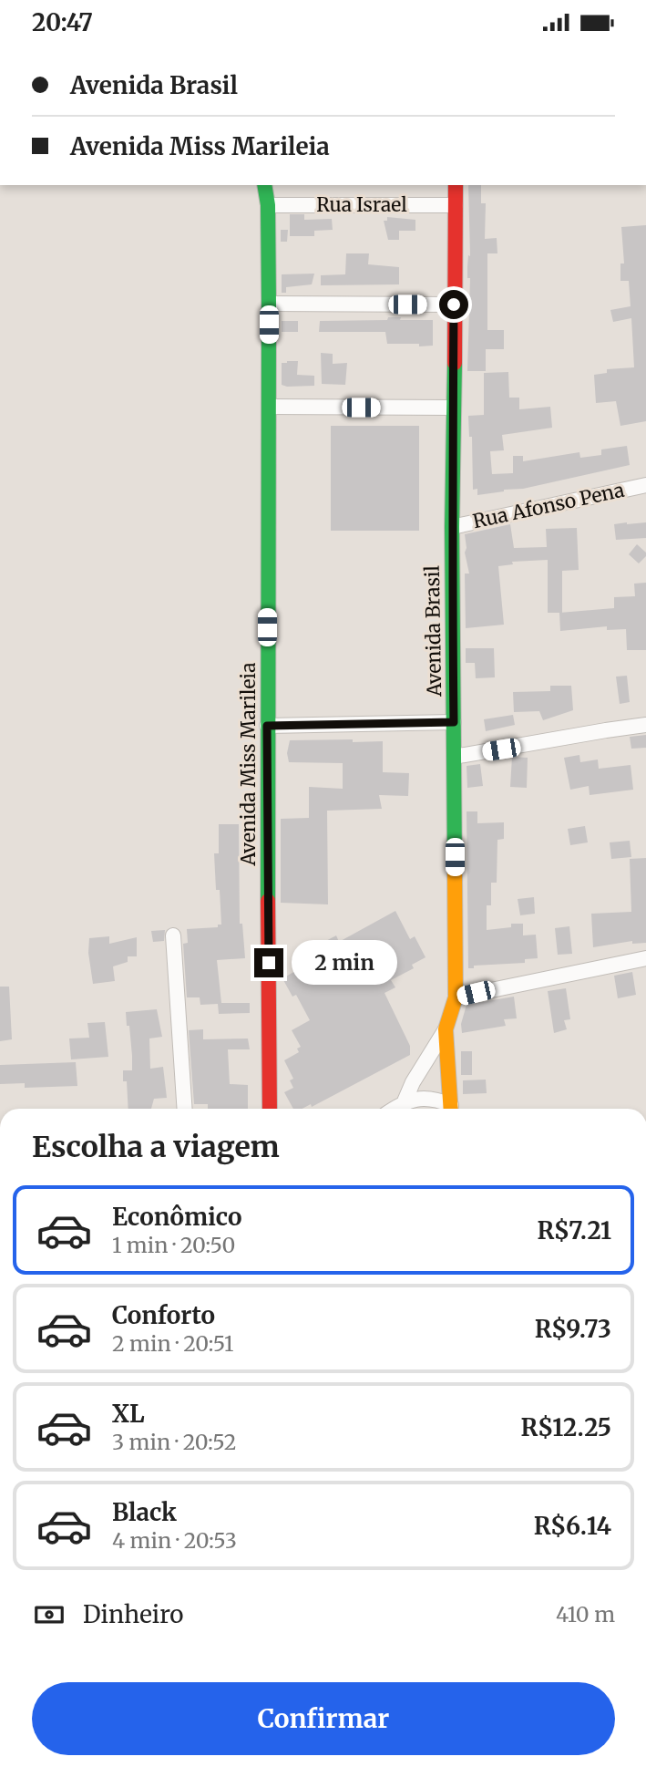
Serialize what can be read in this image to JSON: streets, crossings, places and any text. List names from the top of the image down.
{
  "streets": {
    "street": [
      "Rua Israel",
      "Rua Afonso Pena",
      "Avenida Brasil",
      "Avenida Miss Marileia"
    ]
  },
  "crossings": [
    ["Rua Israel", "Avenida Brasil"],
    ["Rua Israel", "Avenida Miss Marileia"],
    ["Rua Afonso Pena", "Avenida Brasil"]
  ],
  "page": {
    "status": "20:47",
    "banner": ["Avenida Brasil", "Avenida Miss Marileia"],
    "bubble": "2 min",
    "heading": "Escolha a viagem",
    "list": [
      {
        "name": "Econômico",
        "note": "1 min · 20:50",
        "value": "R$7.21"
      },
      {
        "name": "Conforto",
        "note": "2 min · 20:51",
        "value": "R$9.73"
      },
      {
        "name": "XL",
        "note": "3 min · 20:52",
        "value": "R$12.25"
      },
      {
        "name": "Black",
        "note": "4 min · 20:53",
        "value": "R$6.14"
      }
    ],
    "pay": ["Dinheiro", "410 m"],
    "buttons": "Confirmar"
  }
}
